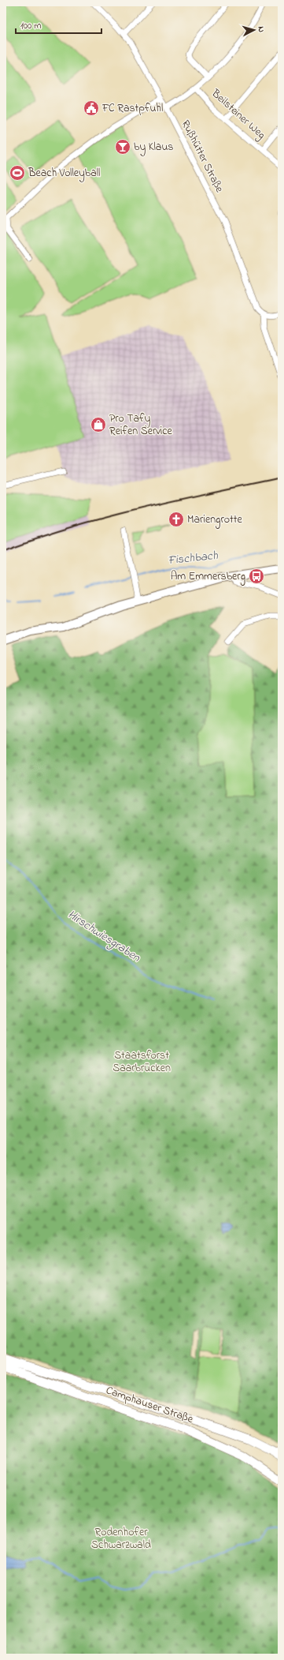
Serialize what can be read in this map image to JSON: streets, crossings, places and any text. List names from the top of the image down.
{
  "streets": {
    "main road": ["Camphauser Straße"],
    "street": ["Beilsteiner Weg", "Rußhütter Straße"]
  },
  "water": ["Fischbach", "Hirschwiesgraben"],
  "parks": ["Staatsforst Saarbrücken", "Rodenhofer Schwarzwald"],
  "places": {
    "public building": ["FC Rastpfuhl"],
    "bar": ["by Klaus"],
    "sports": ["Beach Volleyball"],
    "shop": ["Pro Tafy Reifen Service"],
    "church": ["Mariengrotte"],
    "bus stop": ["Am Emmersberg"]
  },
  "scale_bar": "100 m",
  "north": "right"
}
